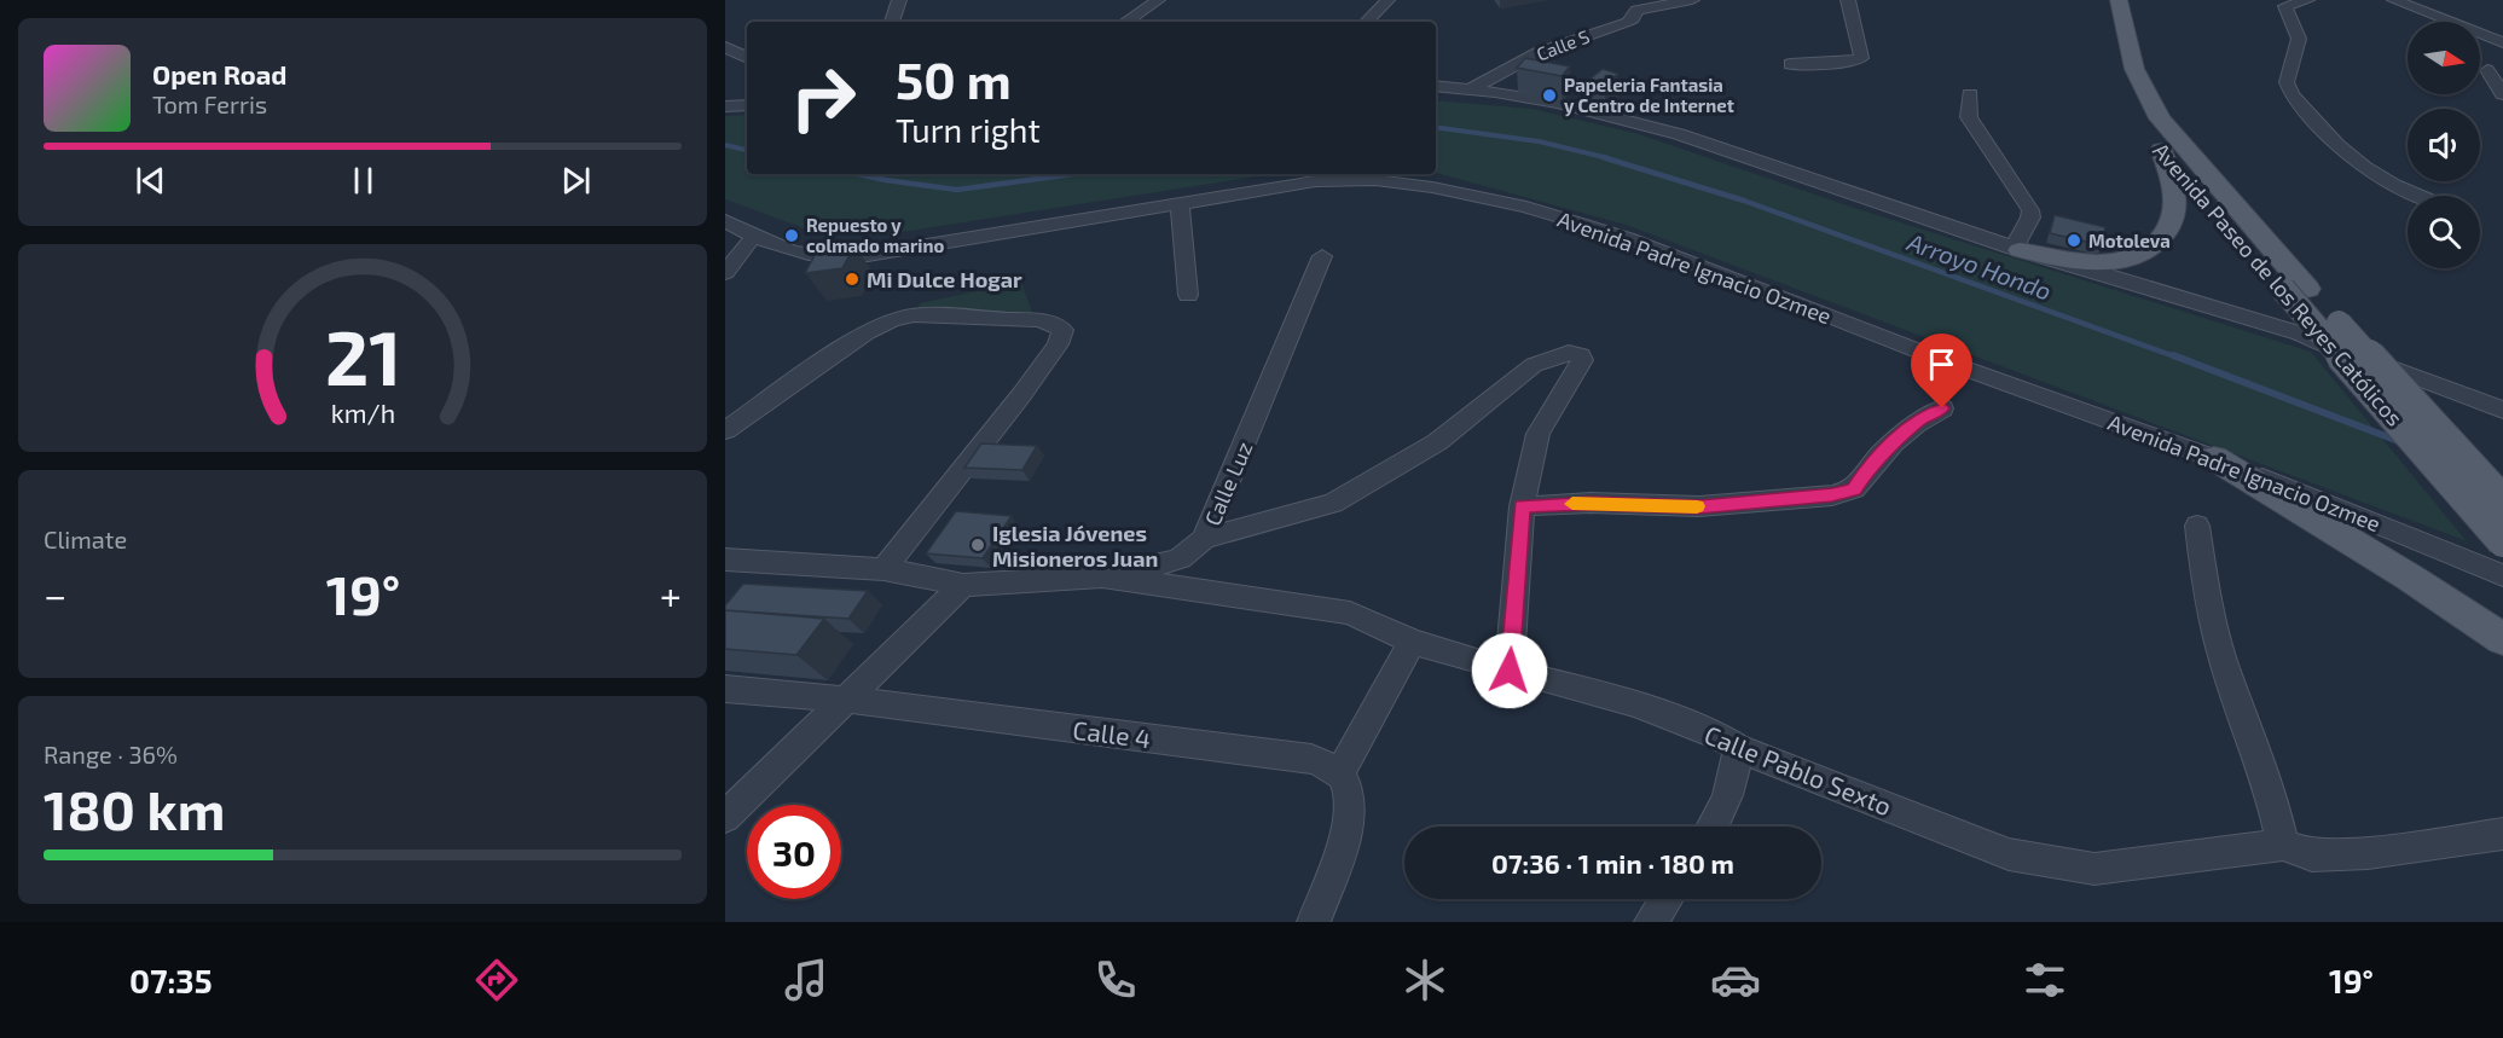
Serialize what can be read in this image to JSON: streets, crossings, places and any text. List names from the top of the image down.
{
  "streets": {
    "main road": ["Avenida Paseo de los Reyes Católicos"],
    "street": [
      "Calle S",
      "Avenida Padre Ignacio Ozmee",
      "Calle Luz",
      "Calle 4",
      "Calle Pablo Sexto"
    ]
  },
  "crossings": [
    ["Calle Luz", "Calle Pablo Sexto"]
  ],
  "water": ["Arroyo Hondo"],
  "places": [
    "Papeleria Fantasia y Centro de Internet",
    "Repuesto y colmado marino",
    "Motoleva",
    "Mi Dulce Hogar",
    "Iglesia Jóvenes Misioneros Juan"
  ],
  "north": "right",
  "page": {
    "turn": ["50 m", "Turn right"],
    "song": ["Open Road", "Tom Ferris"],
    "tile": [
      "Climate",
      ["Range · 36%", "180 km"]
    ],
    "heat": ["−", "19°", "+"],
    "limit": "30",
    "trip": "07:36 · 1 min · 180 m",
    "tabs": ["07:35", "19°"],
    "gauge": ["21", "km/h"]
  }
}
